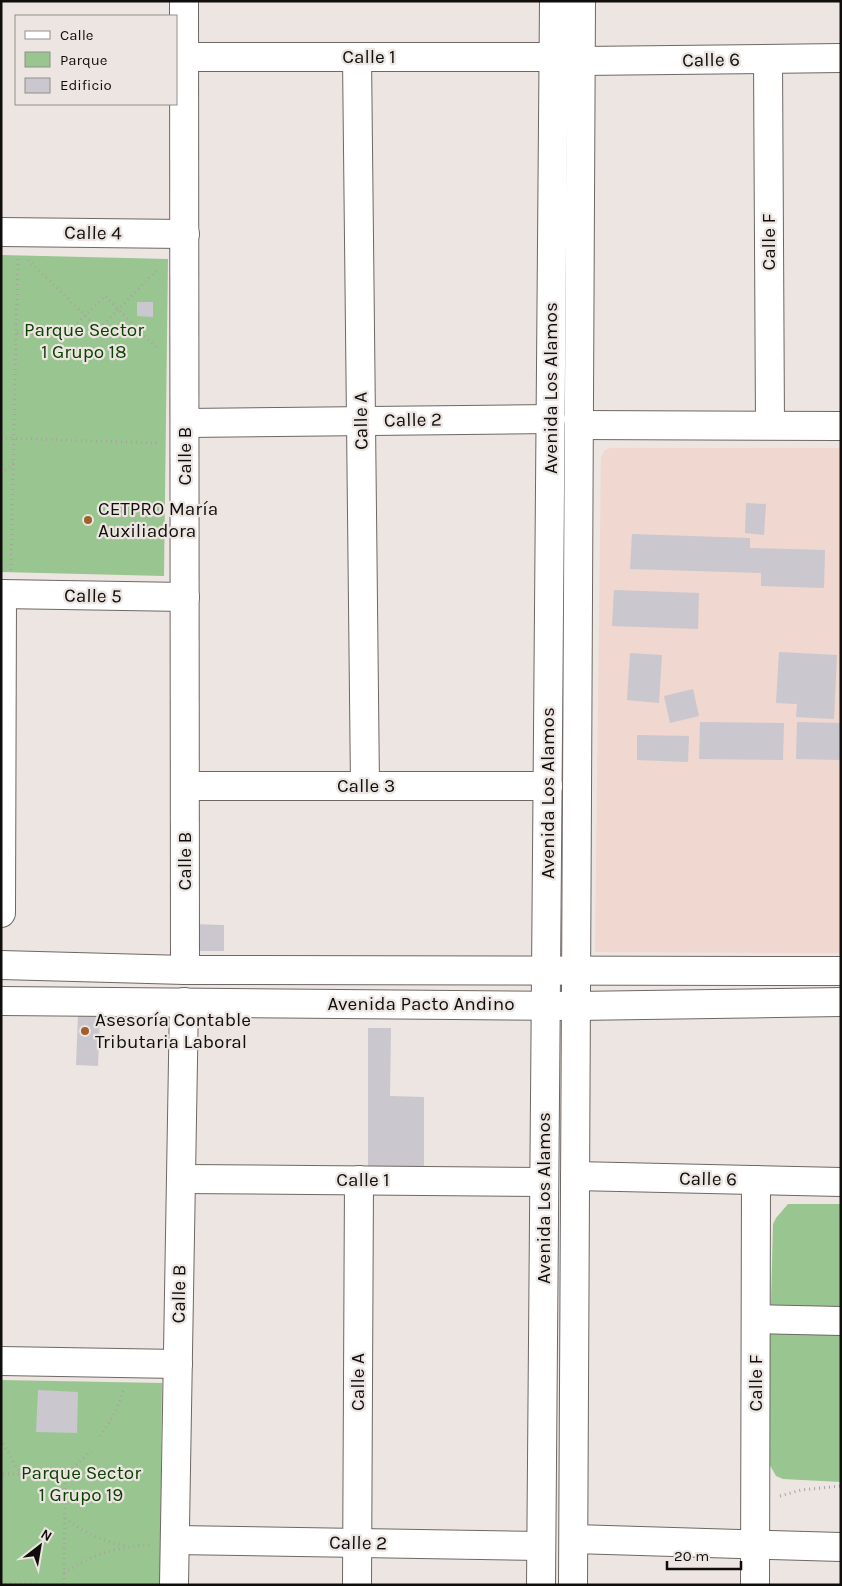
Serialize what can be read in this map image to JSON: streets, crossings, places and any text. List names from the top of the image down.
{
  "streets": {
    "street": [
      "Calle 1",
      "Calle 6",
      "Calle 4",
      "Calle F",
      "Avenida Los Alamos",
      "Calle 2",
      "Calle A",
      "Calle B",
      "Calle 5",
      "Calle 3",
      "Avenida Pacto Andino"
    ]
  },
  "crossings": [
    ["Calle 1", "Avenida Los Alamos"],
    ["Calle 1", "Calle A"],
    ["Calle 1", "Calle B"],
    ["Calle 6", "Calle F"],
    ["Calle 6", "Avenida Los Alamos"],
    ["Calle 4", "Calle B"],
    ["Avenida Los Alamos", "Calle 2"],
    ["Avenida Los Alamos", "Calle 3"],
    ["Avenida Los Alamos", "Avenida Pacto Andino"],
    ["Calle 2", "Calle A"],
    ["Calle 2", "Calle B"],
    ["Calle A", "Calle 3"],
    ["Calle B", "Calle 5"],
    ["Calle B", "Calle 3"],
    ["Calle B", "Avenida Pacto Andino"]
  ],
  "parks": ["Parque Sector 1 Grupo 18", "Parque Sector 1 Grupo 19"],
  "places": ["CETPRO María Auxiliadora", "Asesoría Contable Tributaria Laboral"],
  "legend": ["Calle", "Parque", "Edificio"],
  "scale_bar": "20 m",
  "north": "top right"
}
